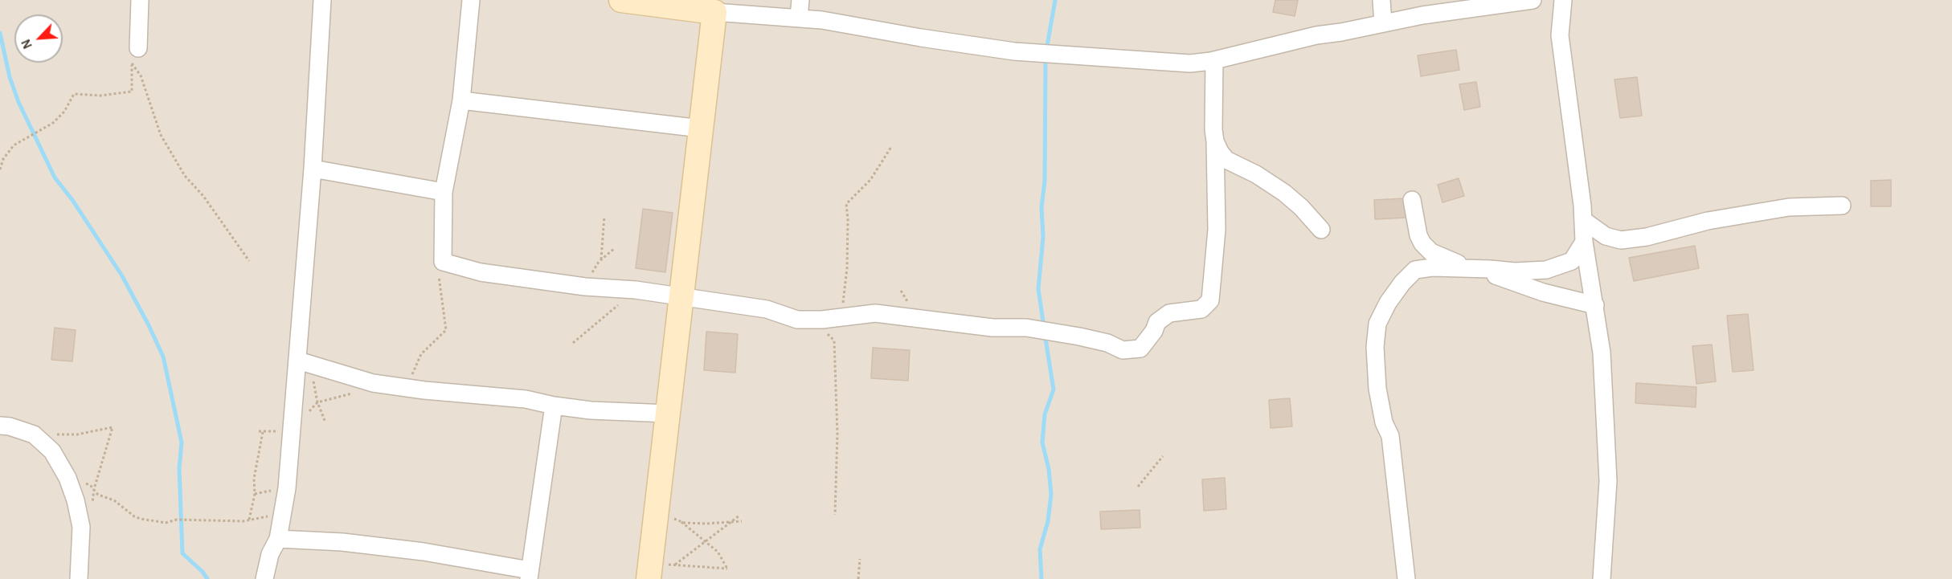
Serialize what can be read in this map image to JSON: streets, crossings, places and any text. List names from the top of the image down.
{
  "north": "bottom left"
}
